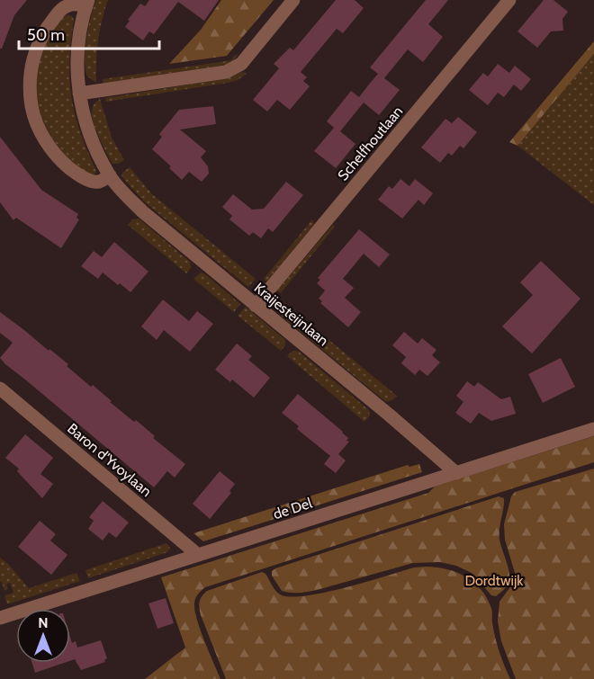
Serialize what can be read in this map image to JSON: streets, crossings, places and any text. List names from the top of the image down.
{
  "streets": {
    "street": [
      "Schelfhoutlaan",
      "Kraijesteijnlaan",
      "Baron d'Yvoylaan",
      "de Del"
    ]
  },
  "crossings": [
    ["Schelfhoutlaan", "Kraijesteijnlaan"],
    ["Kraijesteijnlaan", "de Del"],
    ["Baron d'Yvoylaan", "de Del"]
  ],
  "parks": ["Dordtwijk"],
  "scale_bar": "50 m",
  "north": "top"
}
